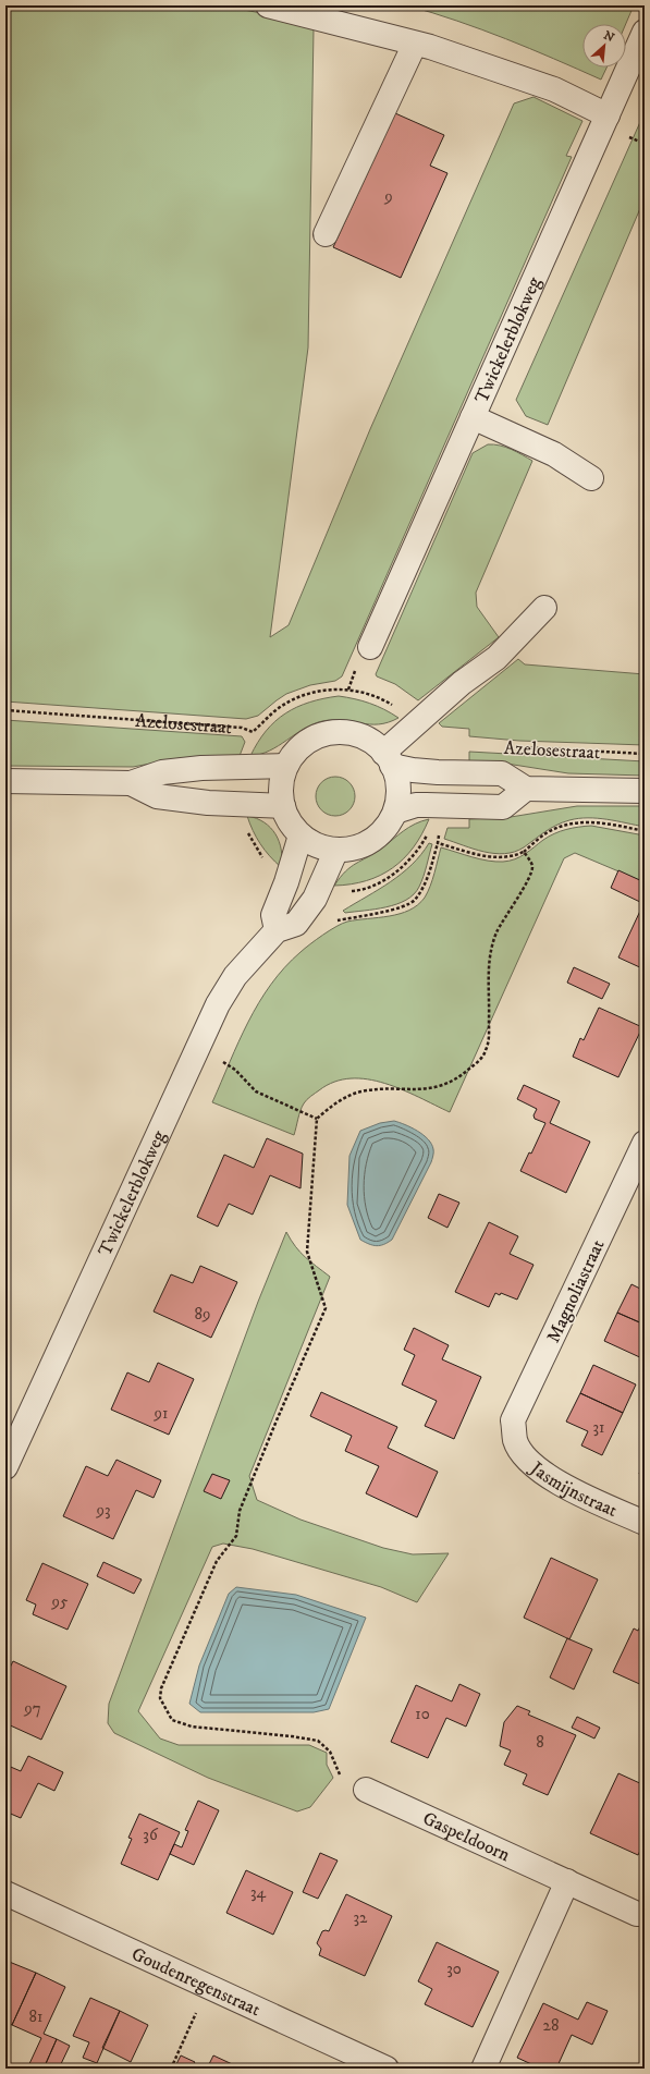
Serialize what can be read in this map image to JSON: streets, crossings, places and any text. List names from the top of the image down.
{
  "streets": {
    "street": [
      "Twickelerblokweg",
      "Azelosestraat",
      "Magnoliastraat",
      "Jasmijnstraat",
      "Gaspeldoorn",
      "Goudenregenstraat"
    ]
  },
  "crossings": [
    ["Twickelerblokweg", "Azelosestraat"],
    ["Magnoliastraat", "Jasmijnstraat"]
  ],
  "house_numbers": [
    "9",
    "89",
    "91",
    "31",
    "93",
    "95",
    "97",
    "10",
    "8",
    "36",
    "34",
    "32",
    "30",
    "81",
    "28"
  ],
  "north": "top right"
}
